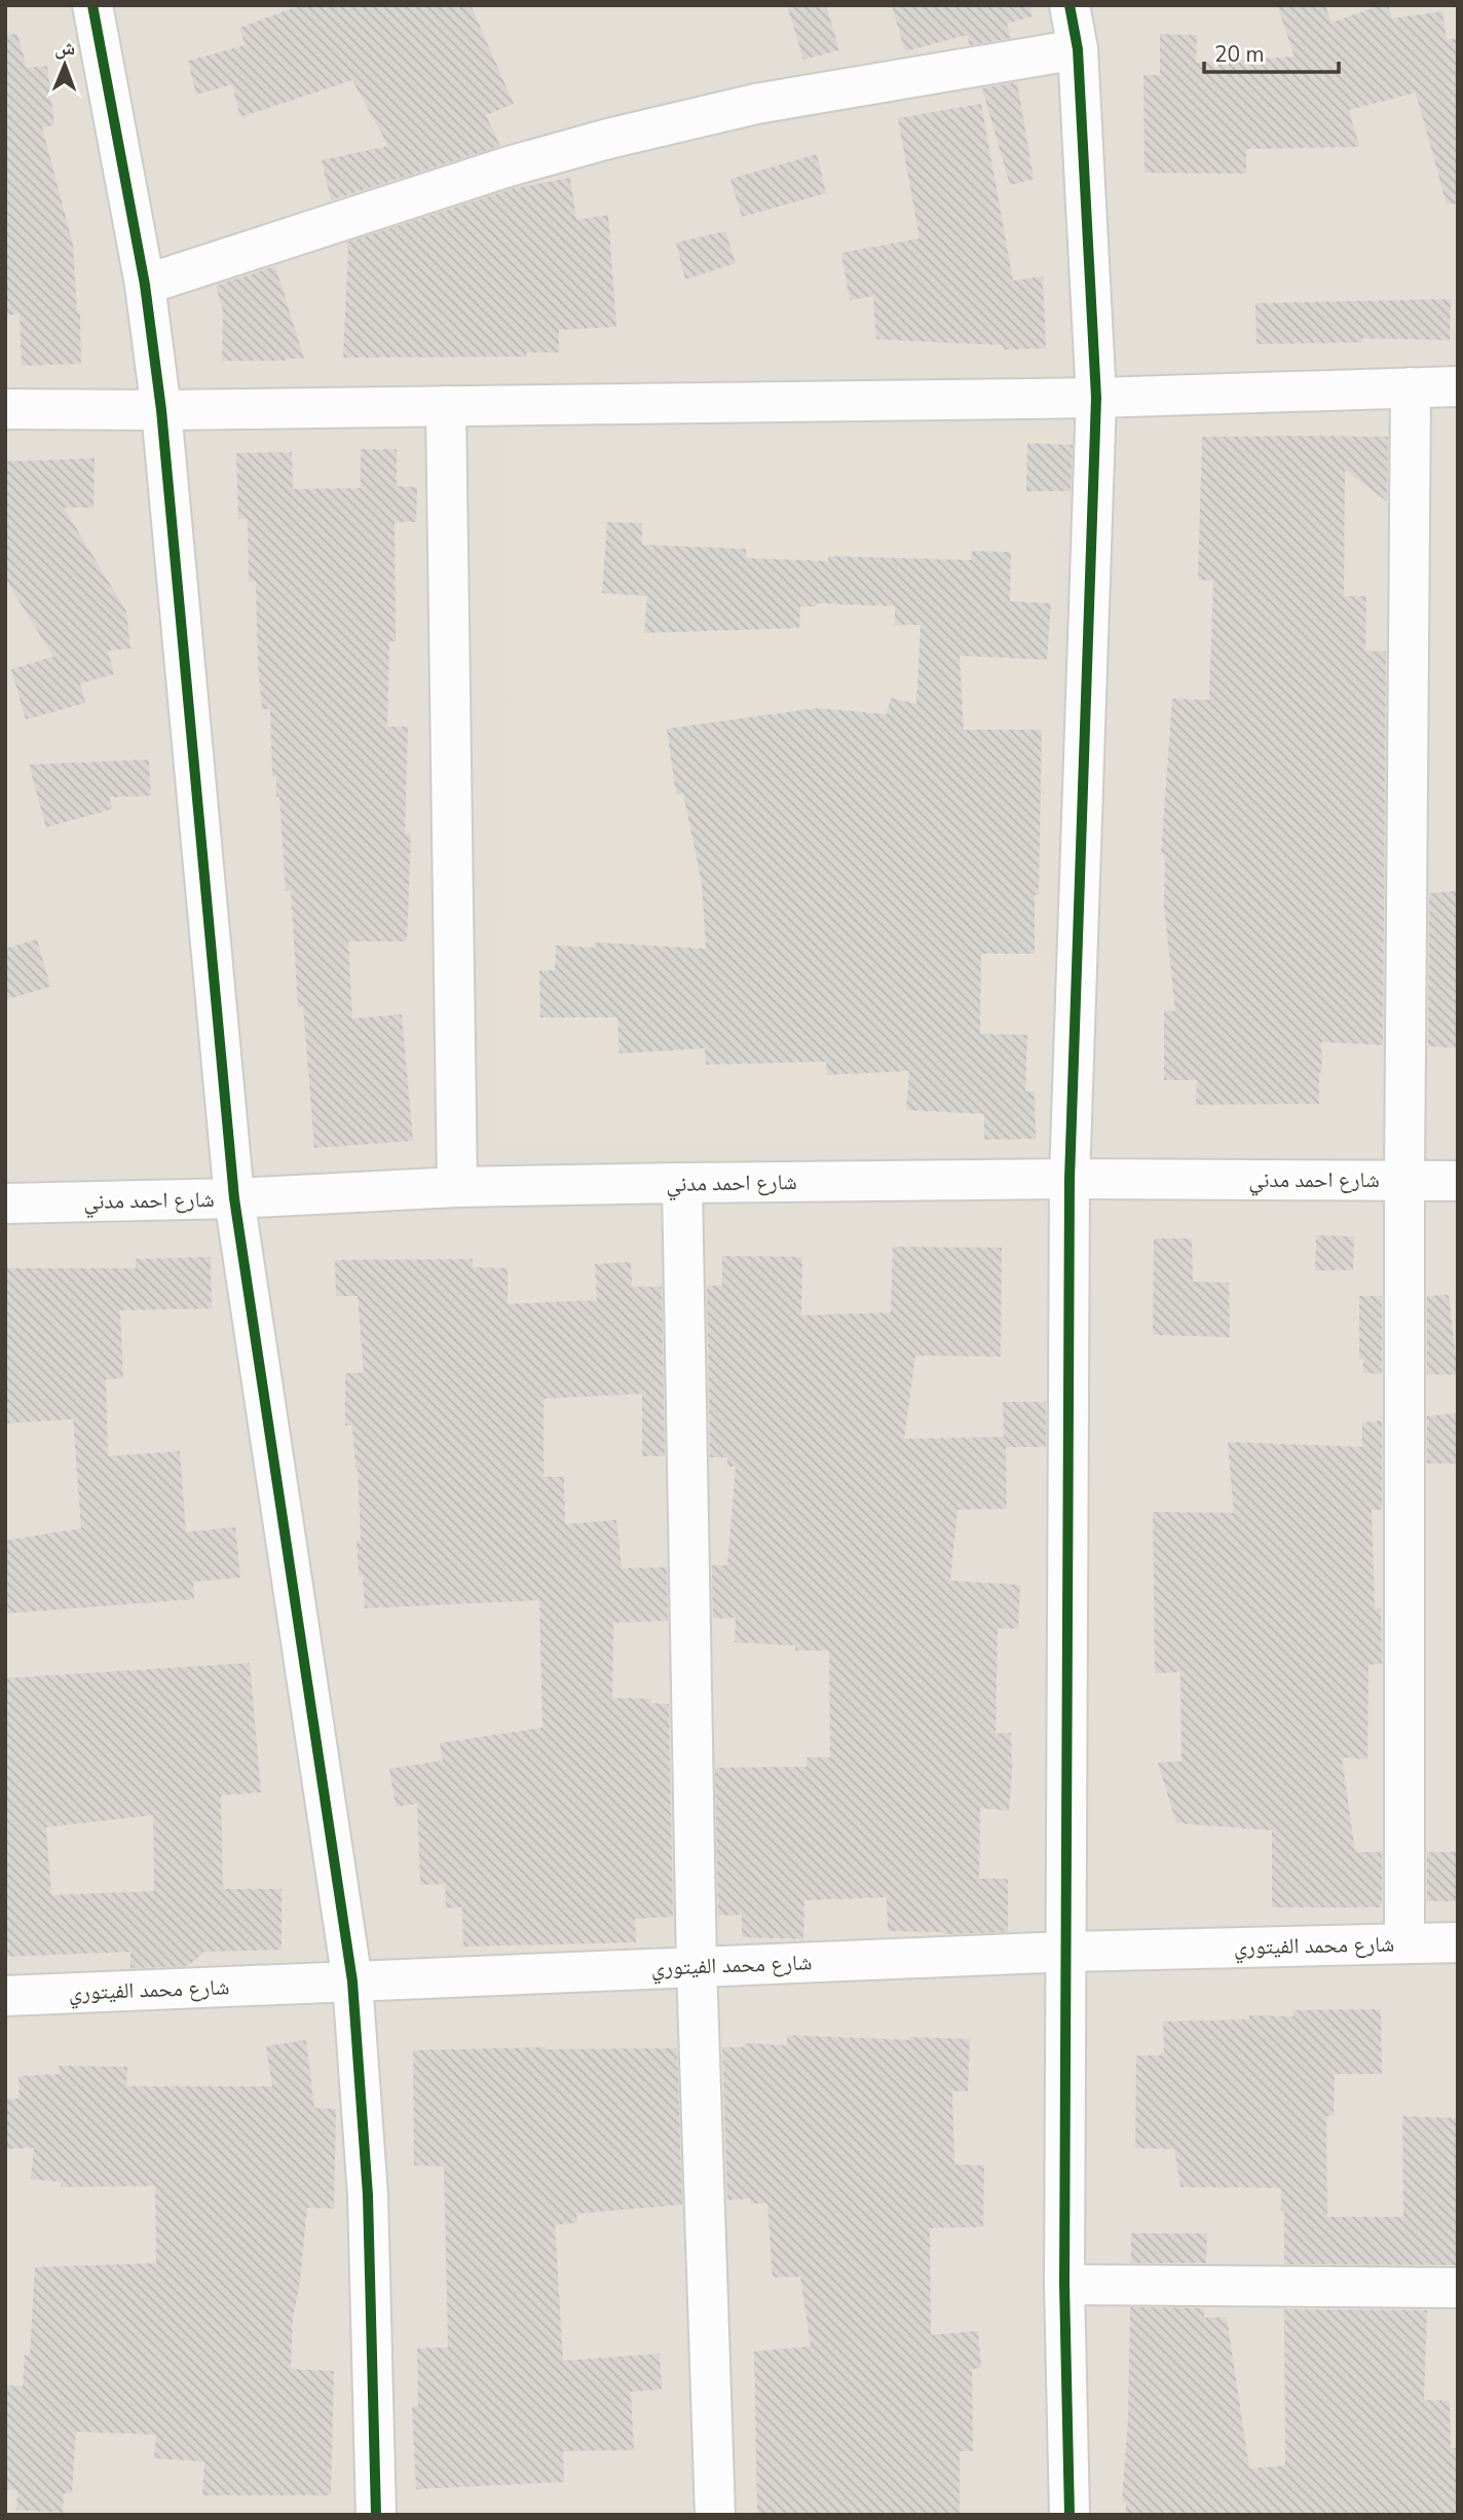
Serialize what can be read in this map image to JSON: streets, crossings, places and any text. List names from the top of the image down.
{
  "streets": {
    "street": ["شارع احمد مدني", "شارع محمد الفيتوري"]
  },
  "scale_bar": "20 m",
  "north": "top"
}
